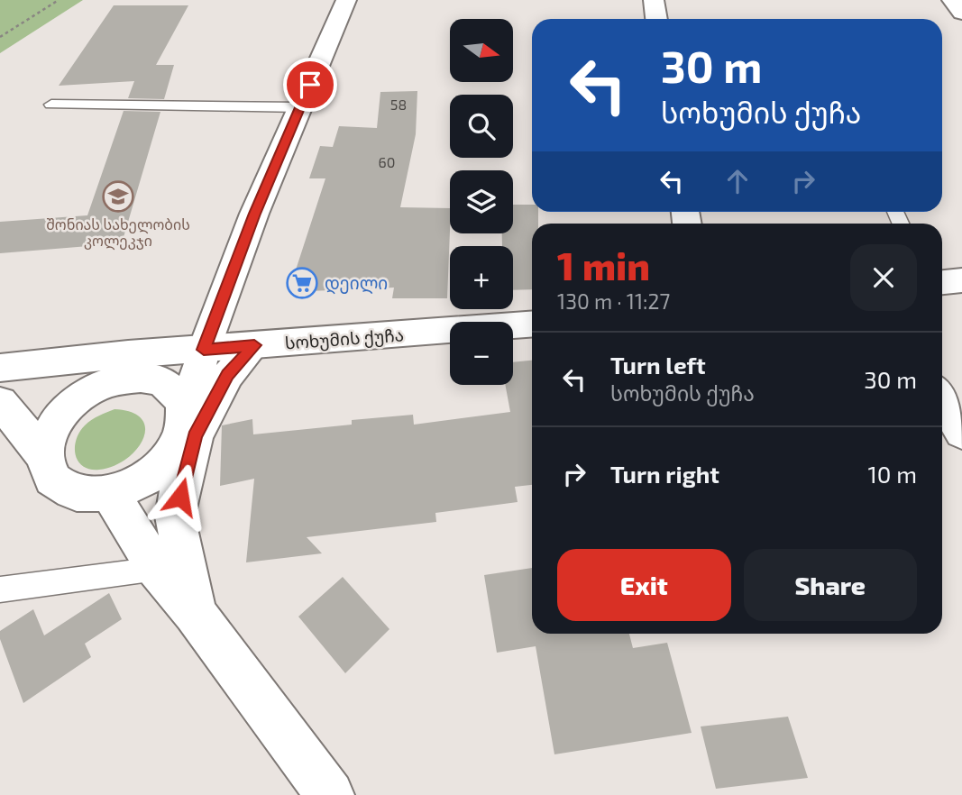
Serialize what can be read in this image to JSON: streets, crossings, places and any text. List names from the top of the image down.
{
  "streets": {
    "main road": ["სოხუმის ქუჩა"]
  },
  "places": {
    "school or university": ["შონიას სახელობის კოლეკჯი"],
    "supermarket": ["დეილი"]
  },
  "house_numbers": ["58", "60"],
  "north": "right",
  "page": {
    "map_buttons": ["+", "−"],
    "turn": ["30 m", "სოხუმის ქუჩა"],
    "heading": ["1 min", "130 m · 11:27"],
    "list": [
      {
        "name": "Turn left",
        "note": "სოხუმის ქუჩა",
        "value": "30 m"
      },
      {
        "name": "Turn right",
        "value": "10 m"
      }
    ],
    "buttons": ["Exit", "Share"]
  }
}
